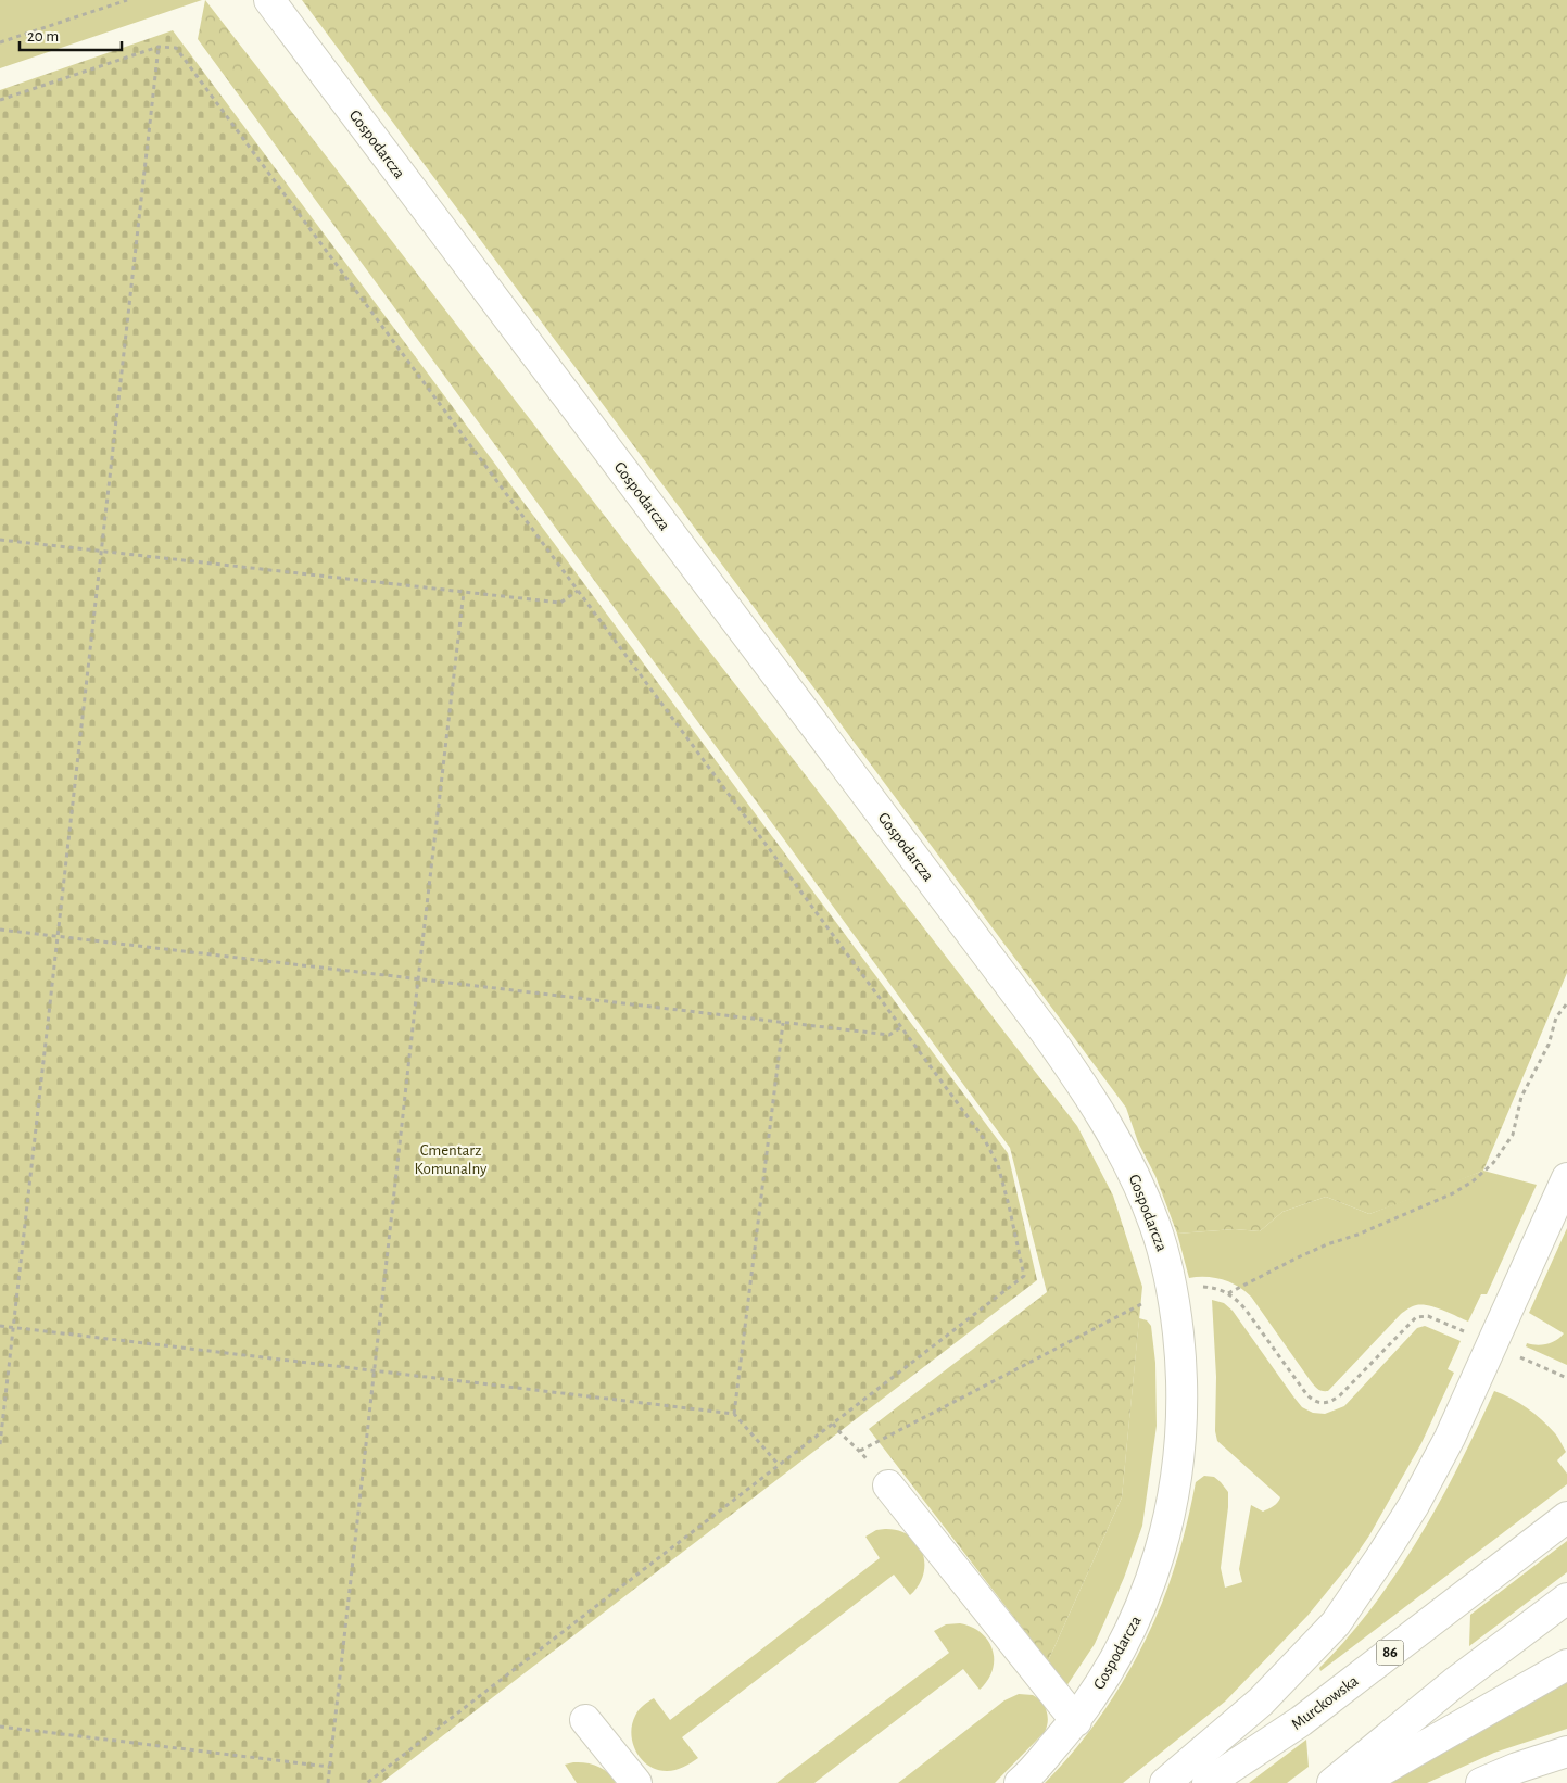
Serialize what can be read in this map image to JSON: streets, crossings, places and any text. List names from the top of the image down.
{
  "streets": {
    "main road": ["Gospodarcza", "86", "Murckowska"]
  },
  "parks": ["Cmentarz Komunalny"],
  "scale_bar": "20 m"
}
